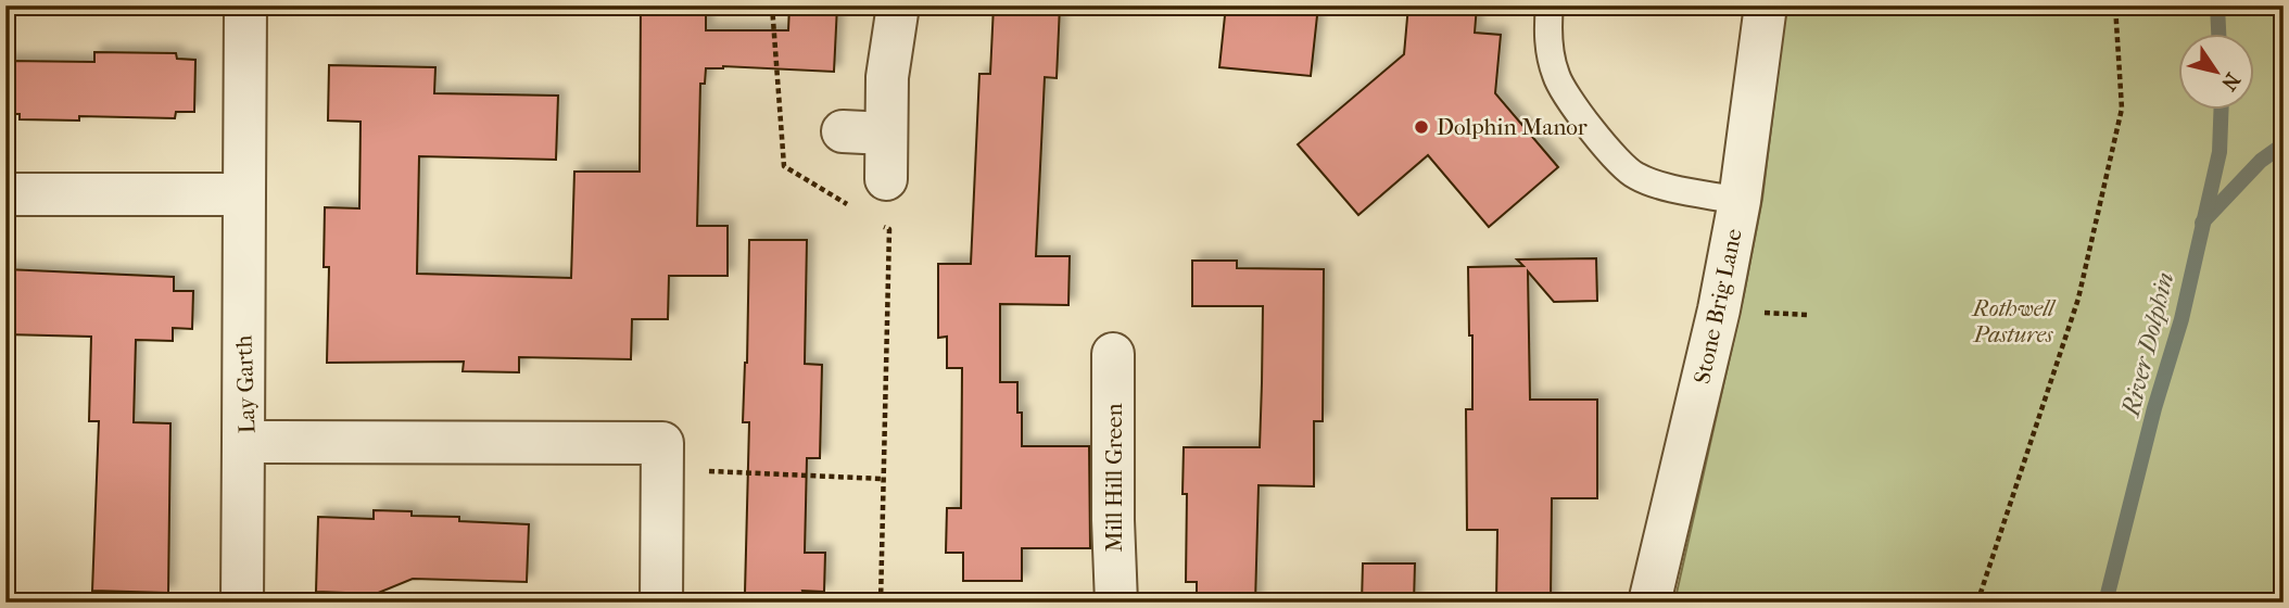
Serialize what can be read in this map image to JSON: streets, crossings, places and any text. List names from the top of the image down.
{
  "streets": {
    "street": ["Stone Brig Lane", "Lay Garth", "Mill Hill Green"]
  },
  "water": ["River Dolphin"],
  "parks": ["Rothwell Pastures"],
  "places": ["Dolphin Manor"],
  "north": "bottom right"
}
